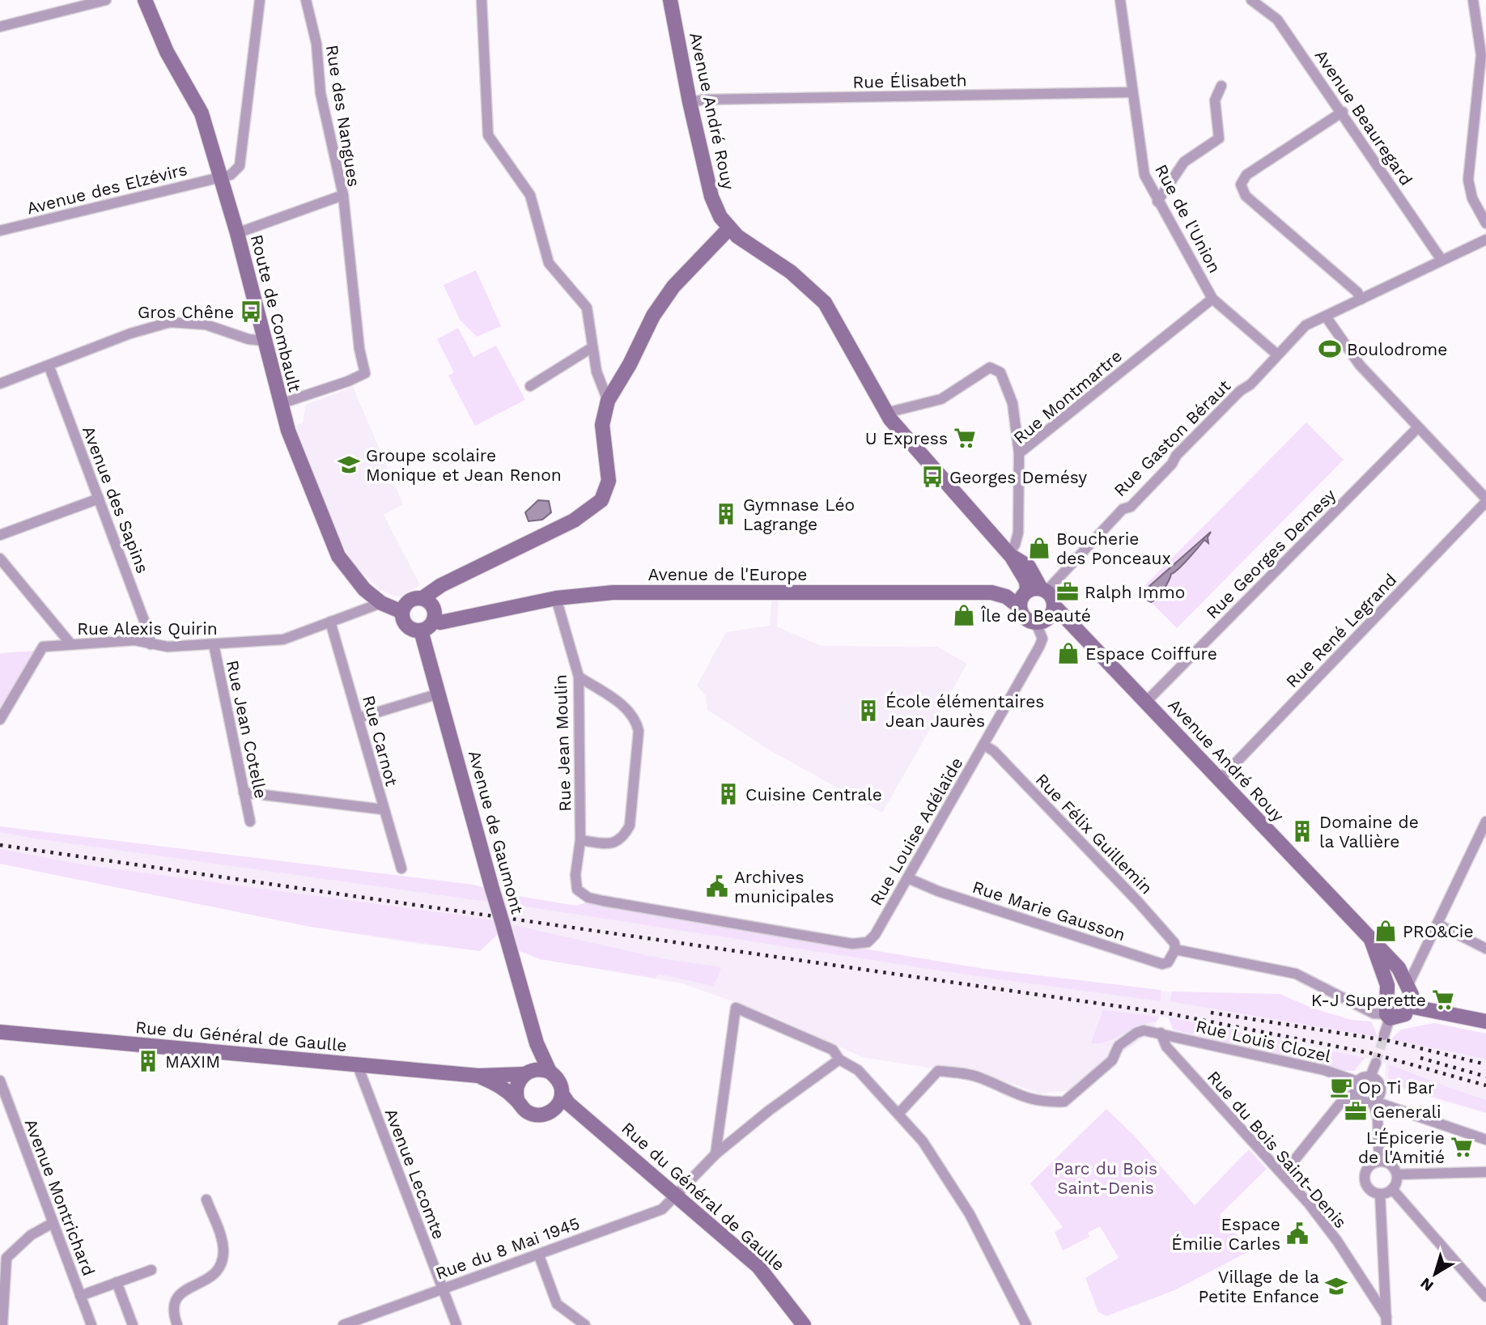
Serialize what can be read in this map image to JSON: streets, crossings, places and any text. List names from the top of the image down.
{
  "streets": {
    "main road": [
      "Avenue André Rouy",
      "Route de Combault",
      "Avenue de l'Europe",
      "Avenue de Gaumont",
      "Rue du Général de Gaulle"
    ],
    "street": [
      "Rue Élisabeth",
      "Rue des Nangues",
      "Avenue Beauregard",
      "Avenue des Elzévirs",
      "Rue de l'Union",
      "Rue Montmartre",
      "Rue Gaston Béraut",
      "Avenue des Sapins",
      "Rue Georges Demesy",
      "Rue Alexis Quirin",
      "Rue René Legrand",
      "Rue Jean Cotelle",
      "Rue Carnot",
      "Rue Jean Moulin",
      "Rue Louise Adélaïde",
      "Rue Félix Guillemin",
      "Rue Marie Gausson",
      "Rue Louis Clozel",
      "Rue du Bois Saint-Denis",
      "Avenue Lecomte",
      "Avenue Montrichard",
      "Rue du 8 Mai 1945"
    ]
  },
  "crossings": [
    ["Rue Élisabeth", "Avenue André Rouy"],
    ["Rue Élisabeth", "Rue de l'Union"],
    ["Avenue André Rouy", "Rue Montmartre"],
    ["Avenue André Rouy", "Rue Gaston Béraut"],
    ["Avenue André Rouy", "Rue Georges Demesy"],
    ["Avenue André Rouy", "Avenue de l'Europe"],
    ["Avenue André Rouy", "Rue René Legrand"],
    ["Avenue André Rouy", "Rue Louise Adélaïde"],
    ["Rue des Nangues", "Route de Combault"],
    ["Avenue Beauregard", "Rue Gaston Béraut"],
    ["Avenue des Elzévirs", "Route de Combault"],
    ["Rue de l'Union", "Rue Montmartre"],
    ["Rue de l'Union", "Rue Gaston Béraut"],
    ["Route de Combault", "Avenue de l'Europe"],
    ["Route de Combault", "Rue Alexis Quirin"],
    ["Route de Combault", "Avenue de Gaumont"],
    ["Rue Gaston Béraut", "Avenue de l'Europe"],
    ["Rue Gaston Béraut", "Rue Louise Adélaïde"],
    ["Avenue des Sapins", "Rue Alexis Quirin"],
    ["Avenue de l'Europe", "Rue Jean Moulin"],
    ["Avenue de l'Europe", "Rue Louise Adélaïde"],
    ["Avenue de l'Europe", "Avenue de Gaumont"],
    ["Rue Alexis Quirin", "Rue Jean Cotelle"],
    ["Rue Alexis Quirin", "Rue Carnot"],
    ["Rue Jean Moulin", "Rue Louise Adélaïde"],
    ["Rue Louise Adélaïde", "Rue Félix Guillemin"],
    ["Rue Louise Adélaïde", "Rue Marie Gausson"],
    ["Avenue de Gaumont", "Rue du Général de Gaulle"],
    ["Rue Félix Guillemin", "Rue Marie Gausson"],
    ["Rue du Général de Gaulle", "Avenue Lecomte"],
    ["Rue du Général de Gaulle", "Rue du 8 Mai 1945"],
    ["Rue Louis Clozel", "Rue du Bois Saint-Denis"],
    ["Avenue Lecomte", "Rue du 8 Mai 1945"]
  ],
  "parks": ["Parc du Bois Saint-Denis"],
  "places": {
    "bus stop": ["Gros Chêne", "Georges Demésy"],
    "sports": ["Boulodrome"],
    "supermarket": ["U Express", "K-J Superette", "L'Épicerie de l'Amitié"],
    "school or university": ["Groupe scolaire Monique et Jean Renon", "Village de la Petite Enfance"],
    "building": [
      "Gymnase Léo Lagrange",
      "École élémentaires Jean Jaurès",
      "Cuisine Centrale",
      "Domaine de la Vallière",
      "MAXIM"
    ],
    "shop": [
      "Boucherie des Ponceaux",
      "Île de Beauté",
      "Espace Coiffure",
      "PRO&Cie"
    ],
    "office": ["Ralph Immo", "Generali"],
    "public building": ["Archives municipales", "Espace Émilie Carles"],
    "cafe": ["Op Ti Bar"]
  },
  "north": "bottom left"
}
